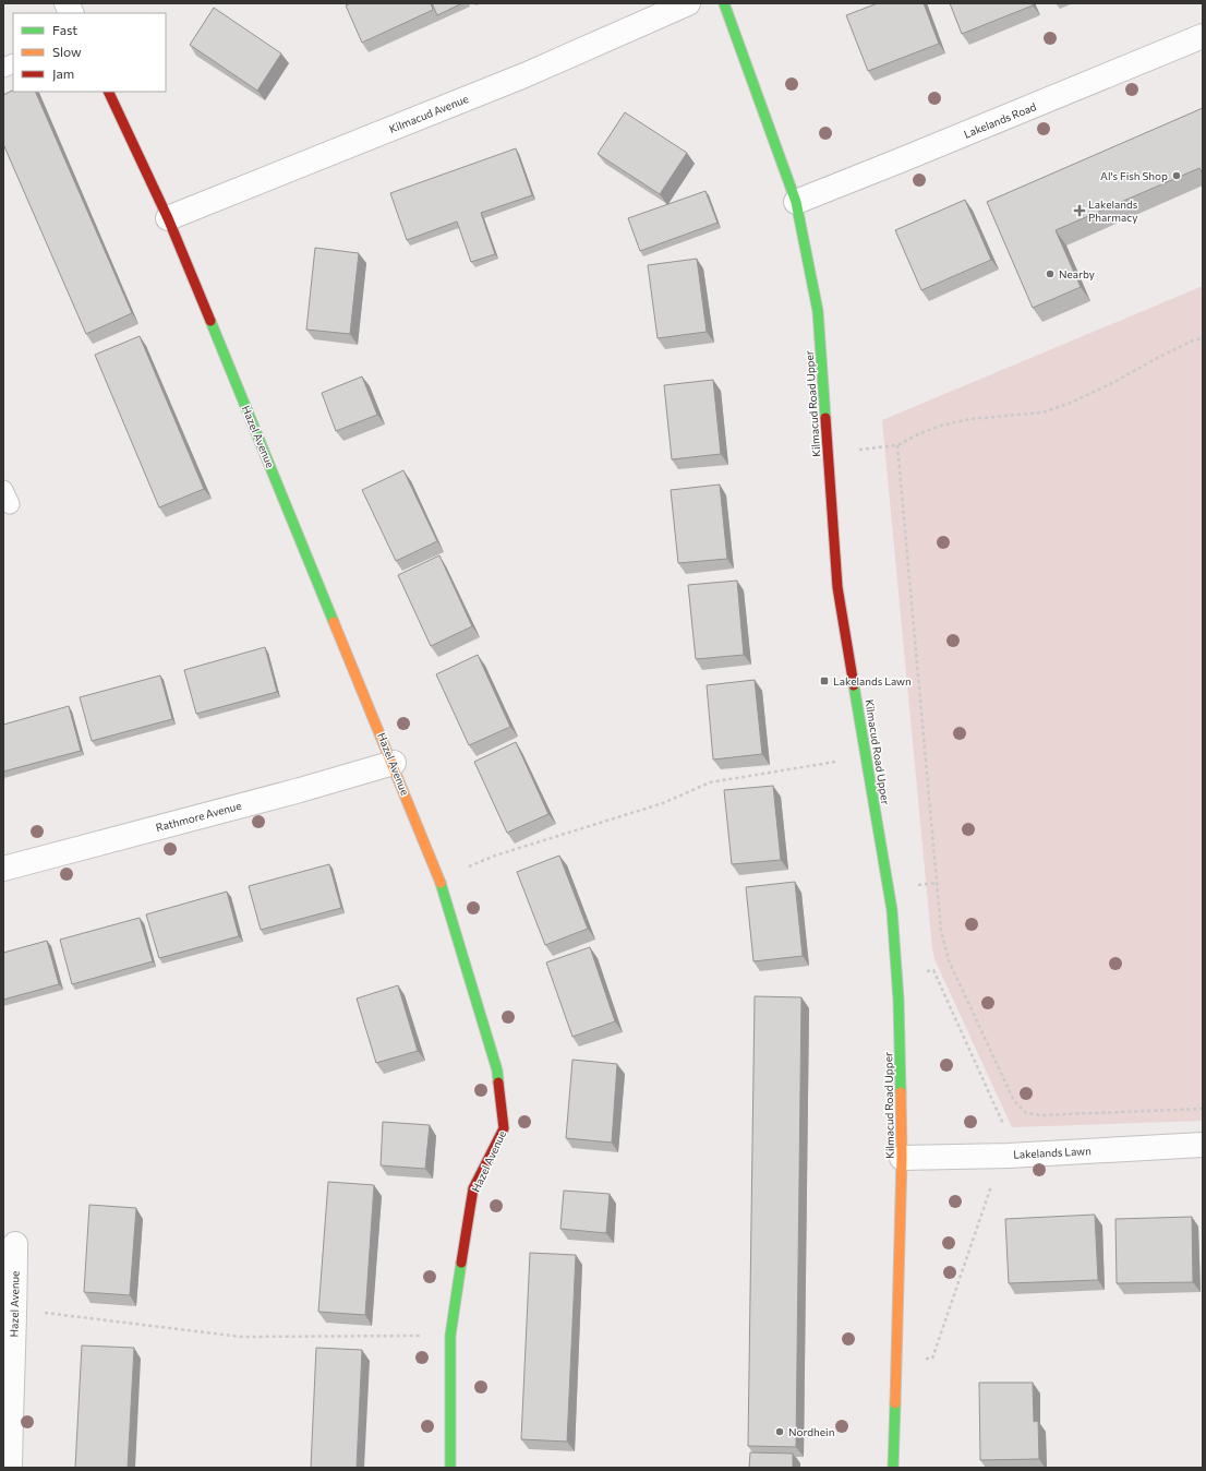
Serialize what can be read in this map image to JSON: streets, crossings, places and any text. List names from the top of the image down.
{
  "streets": {
    "street": [
      "Kilmacud Avenue",
      "Lakelands Road",
      "Kilmacud Road Upper",
      "Hazel Avenue",
      "Rathmore Avenue",
      "Lakelands Lawn"
    ]
  },
  "crossings": [
    ["Kilmacud Avenue", "Hazel Avenue"],
    ["Lakelands Road", "Kilmacud Road Upper"],
    ["Kilmacud Road Upper", "Lakelands Lawn"],
    ["Hazel Avenue", "Rathmore Avenue"]
  ],
  "places": {
    "other": ["Al's Fish Shop", "Nearby", "Nordhein"],
    "health": ["Lakelands Pharmacy"],
    "transit": ["Lakelands Lawn"]
  },
  "legend": ["Fast", "Slow", "Jam"]
}
